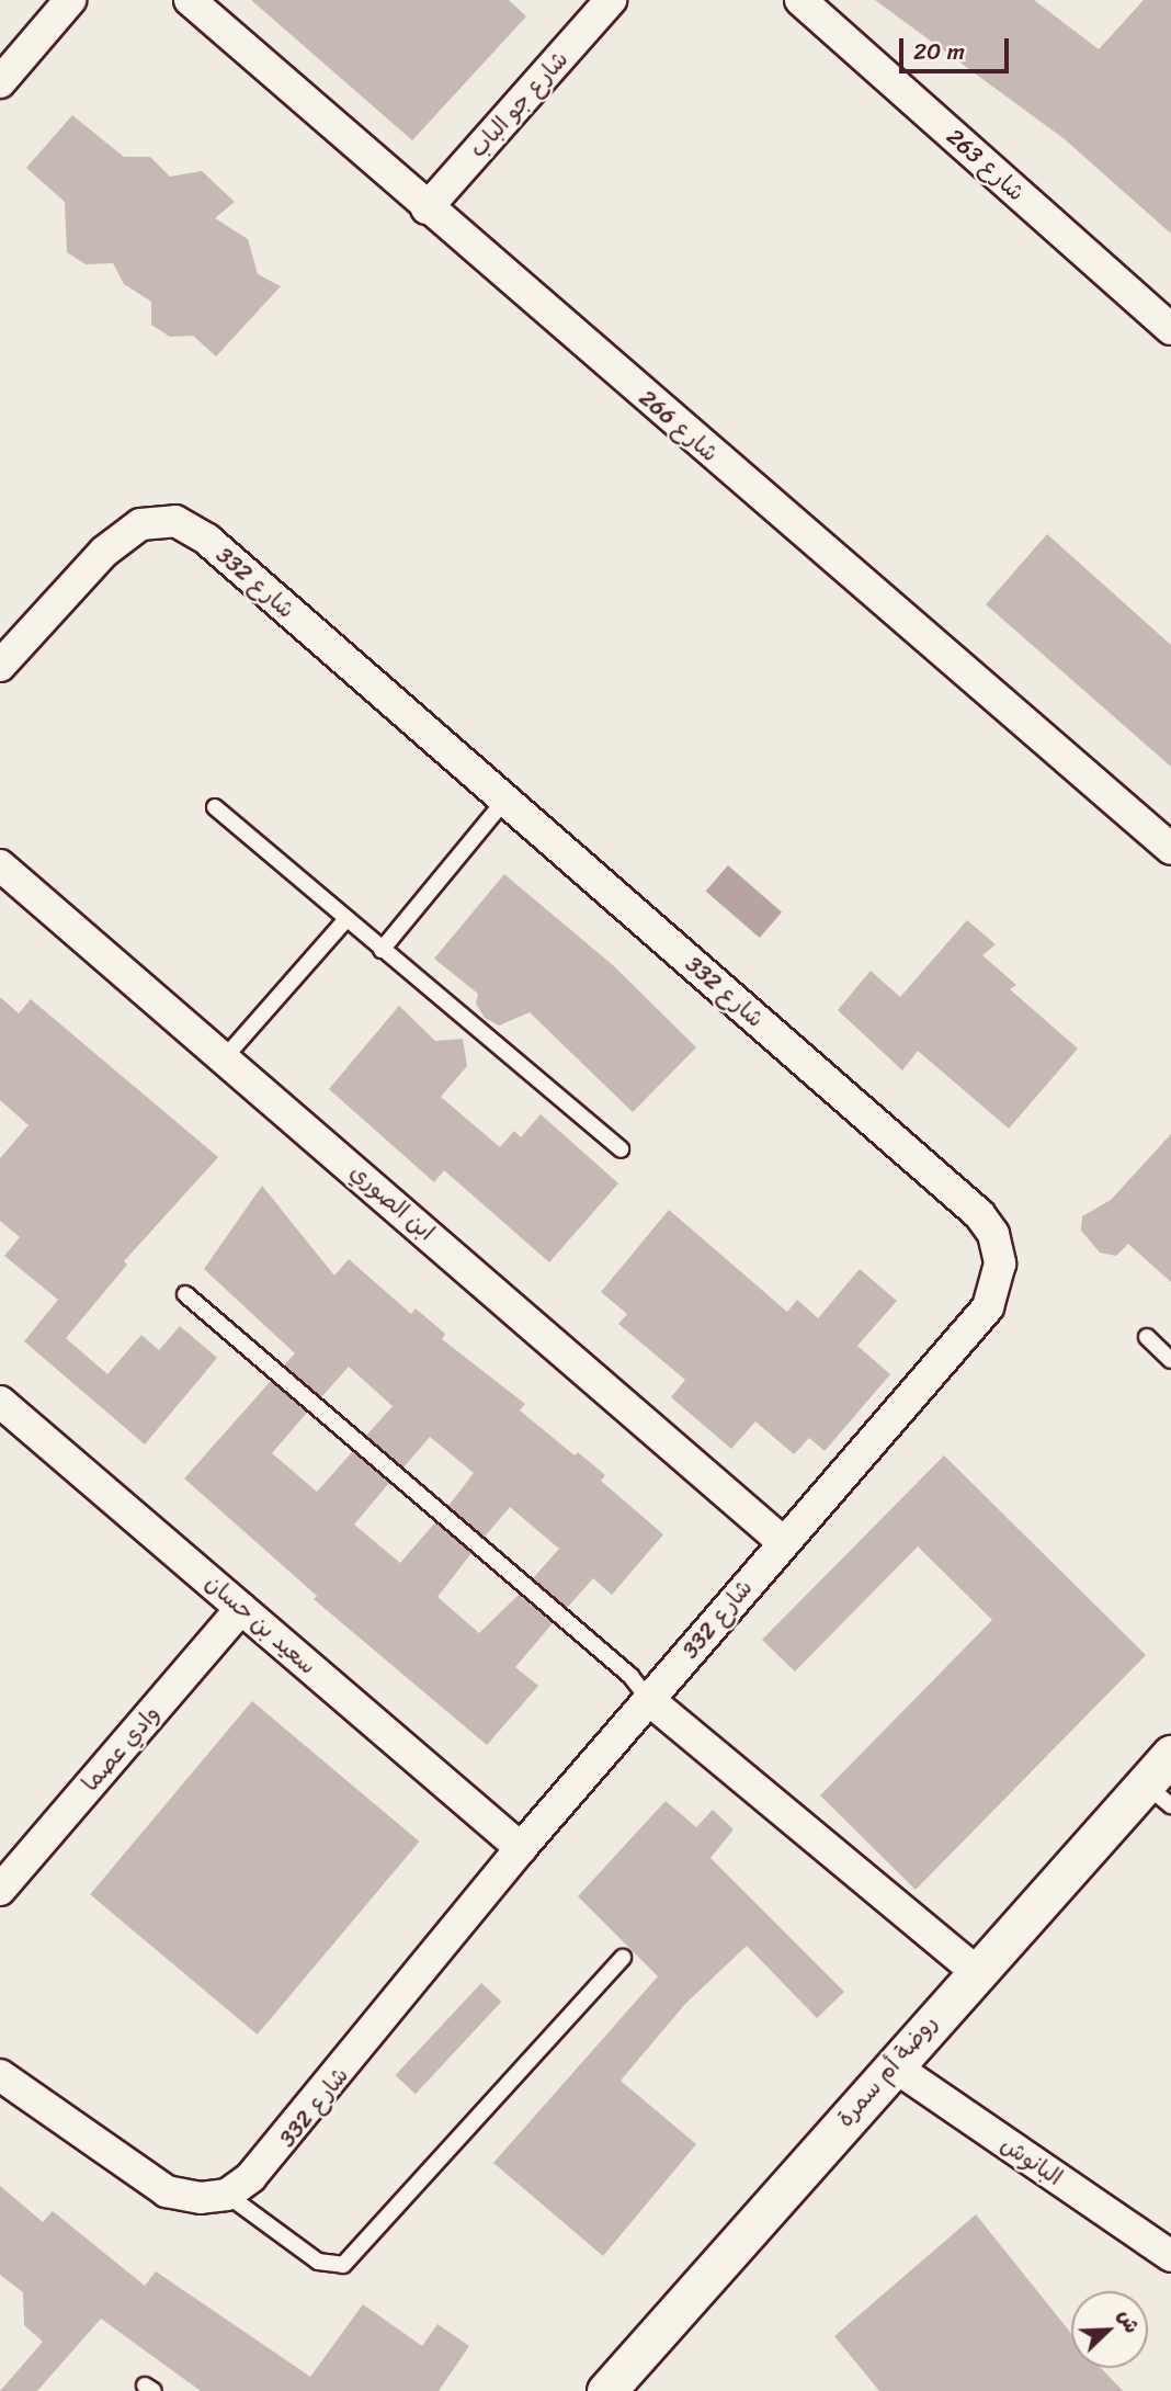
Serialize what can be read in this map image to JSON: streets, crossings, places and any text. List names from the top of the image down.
{
  "streets": {
    "street": [
      "شارع جو الباب",
      "شارع 263",
      "شارع 266",
      "شارع 332",
      "ابن الصوري",
      "سعيد بن حسان",
      "وادي عصما",
      "روضة أم سمرة",
      "البانوش"
    ]
  },
  "crossings": [
    ["شارع جو الباب", "شارع 266"],
    ["شارع 332", "ابن الصوري"],
    ["شارع 332", "سعيد بن حسان"],
    ["سعيد بن حسان", "وادي عصما"],
    ["روضة أم سمرة", "البانوش"]
  ],
  "scale_bar": "20 m",
  "north": "top right"
}
